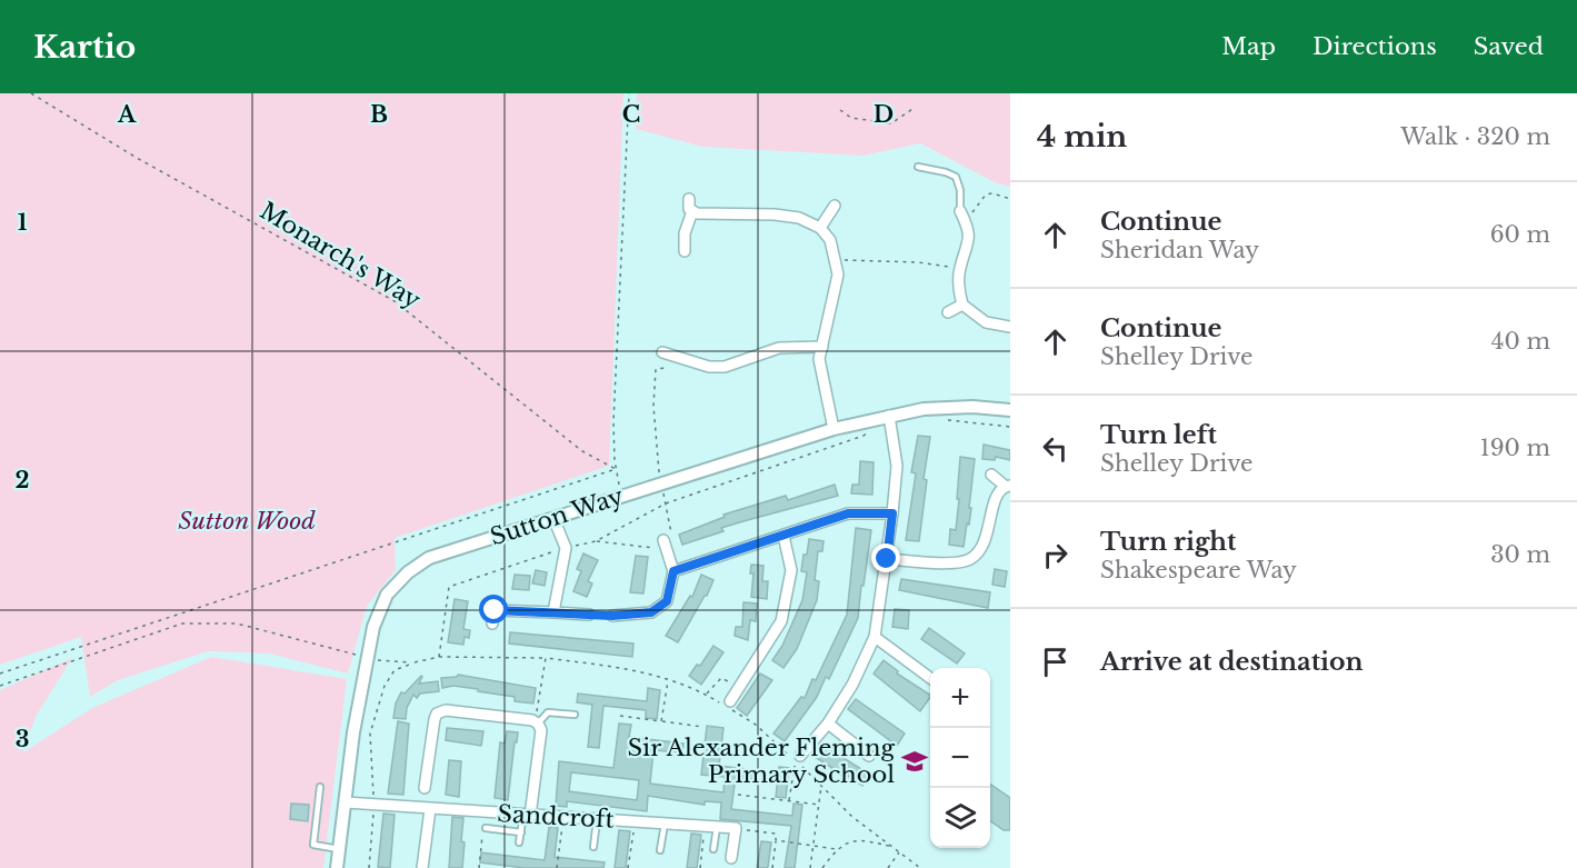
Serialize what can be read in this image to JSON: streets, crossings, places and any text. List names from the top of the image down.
{
  "streets": {
    "street": ["Sutton Way", "Sandcroft"],
    "path": ["Monarch's Way"]
  },
  "crossings": [
    ["Sutton Way", "Sandcroft"]
  ],
  "parks": ["Sutton Wood"],
  "places": {
    "school or university": ["Sir Alexander Fleming Primary School"]
  },
  "page": {
    "header": "Kartio",
    "nav": ["Map", "Directions", "Saved"],
    "heading": ["4 min", "Walk · 320 m"],
    "list": [
      ["Continue", "Sheridan Way", "60 m"],
      ["Continue", "Shelley Drive", "40 m"],
      ["Turn left", "Shelley Drive", "190 m"],
      ["Turn right", "Shakespeare Way", "30 m"],
      "Arrive at destination"
    ],
    "map_buttons": ["+", "−"]
  },
  "grid": {
    "columns": [
      "A",
      "B",
      "C",
      "D"
    ],
    "rows": ["1", "2", "3"]
  }
}
